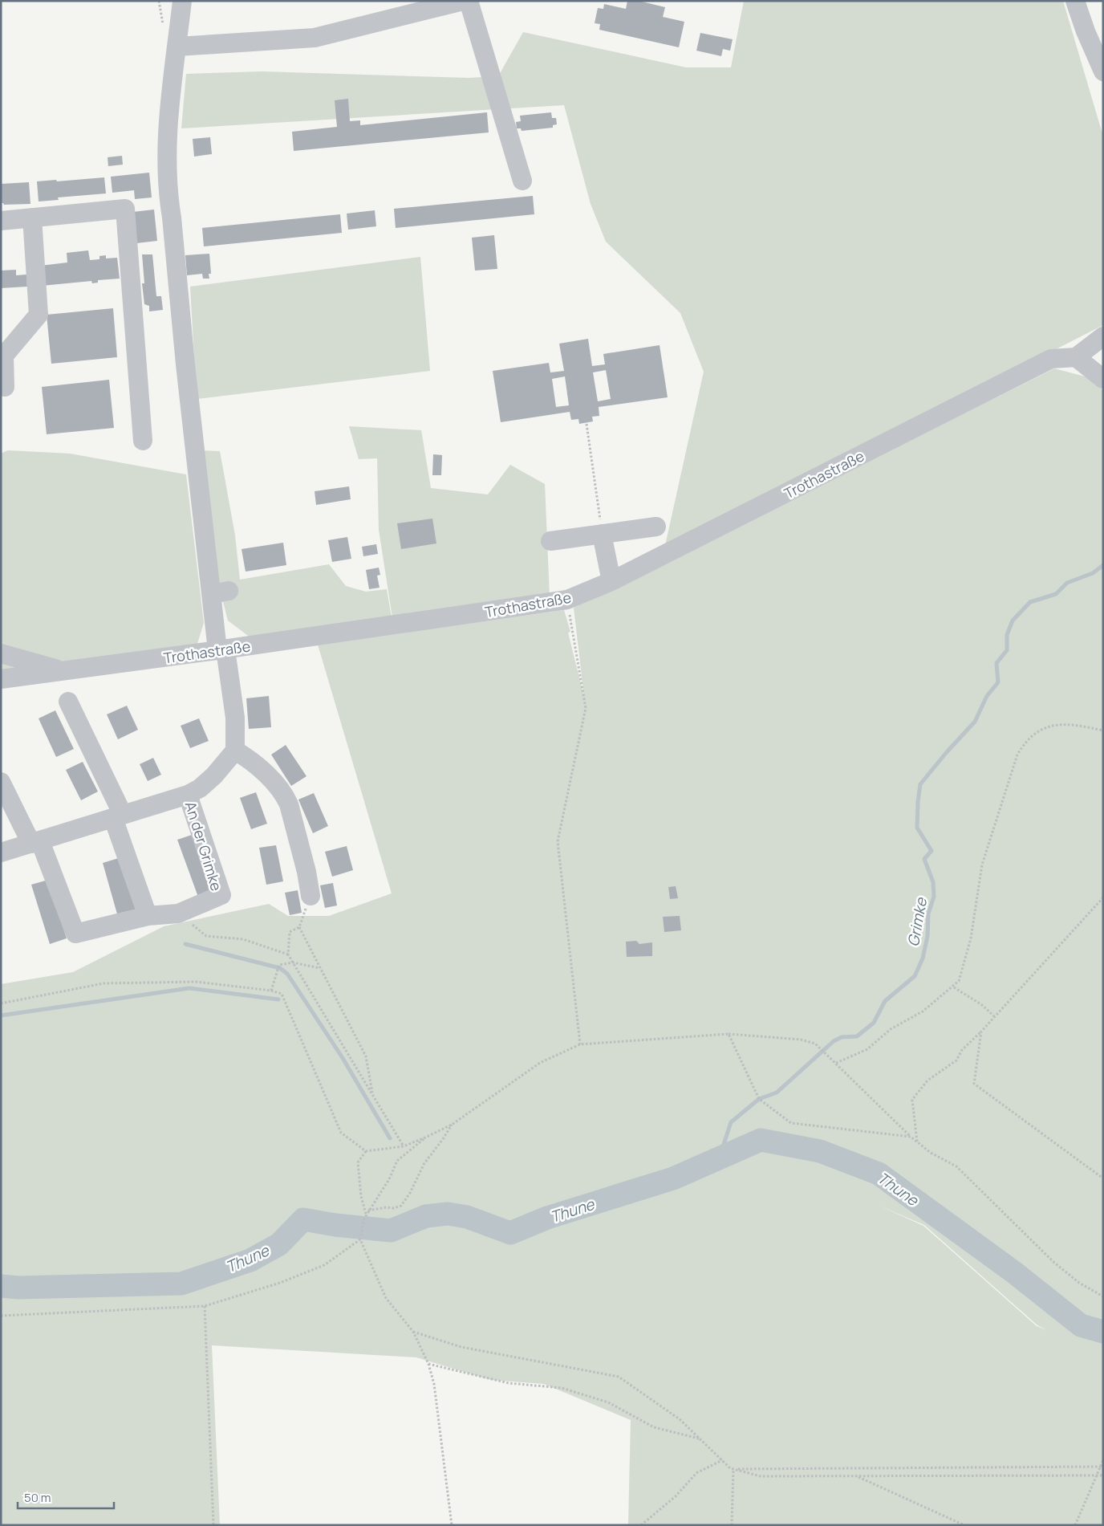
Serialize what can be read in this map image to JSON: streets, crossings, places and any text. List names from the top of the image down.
{
  "streets": {
    "street": ["Trothastraße", "An der Grimke"]
  },
  "water": ["Grimke", "Thune"],
  "scale_bar": "50 m"
}
